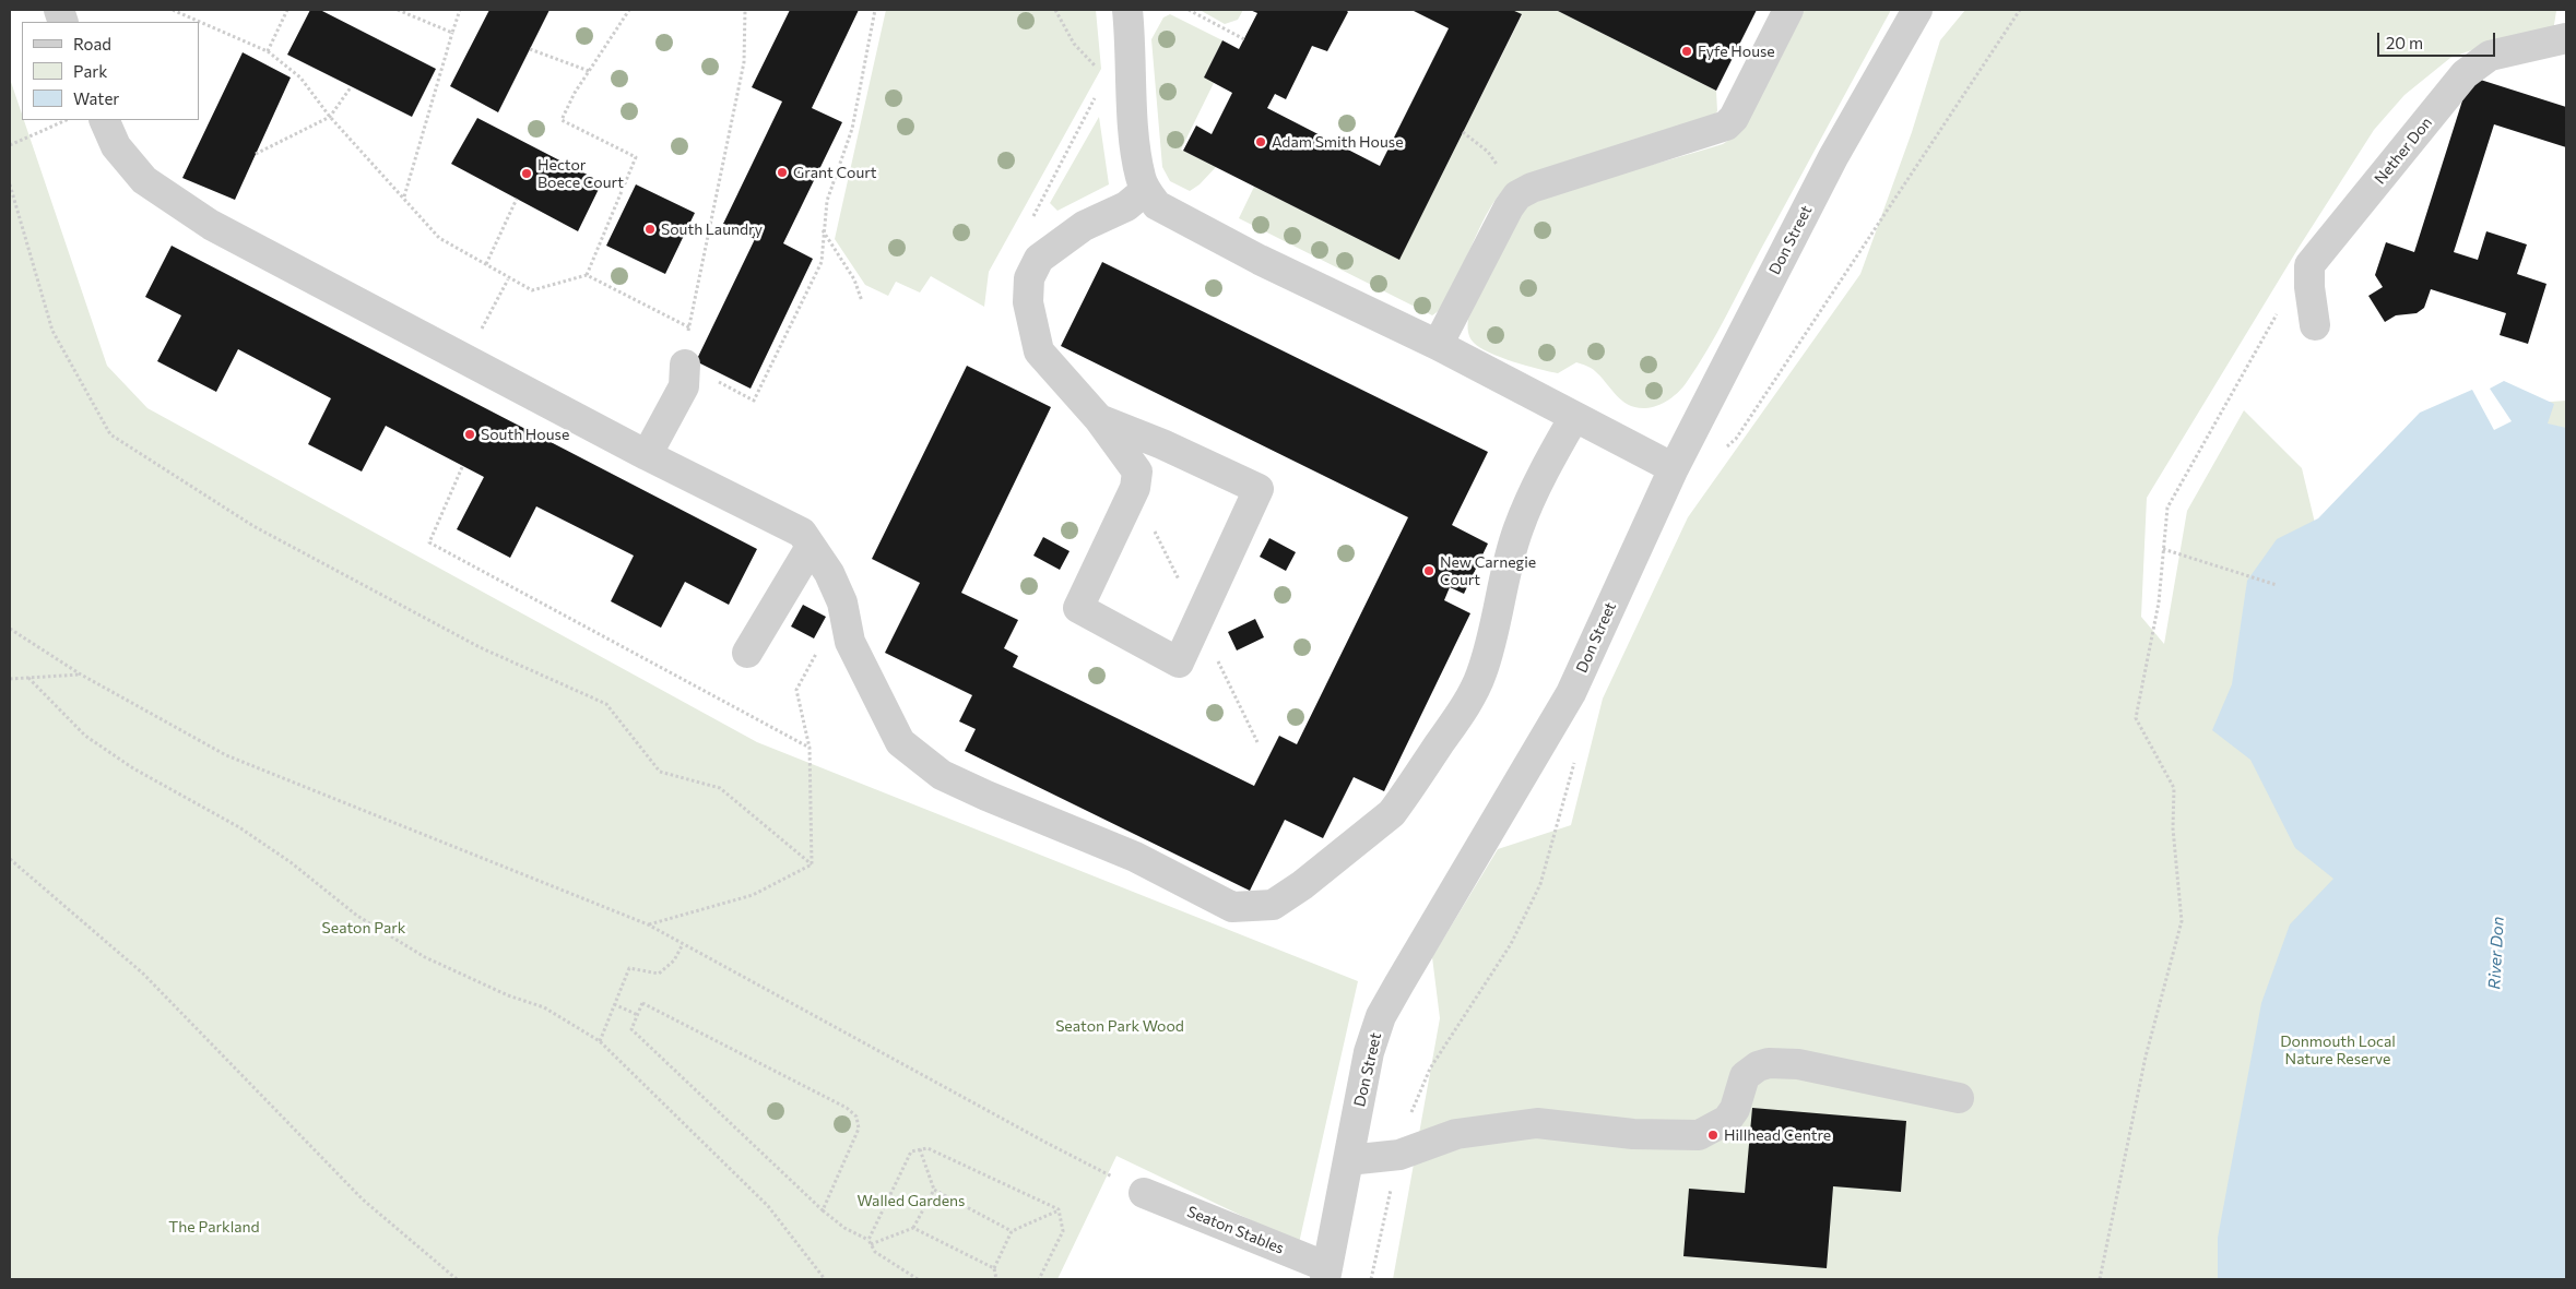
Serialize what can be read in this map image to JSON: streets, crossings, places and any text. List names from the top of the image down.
{
  "streets": {
    "street": ["Nether Don", "Don Street", "Seaton Stables"]
  },
  "crossings": [
    ["Don Street", "Seaton Stables"]
  ],
  "water": ["River Don"],
  "parks": [
    "Seaton Park",
    "Seaton Park Wood",
    "Donmouth Local Nature Reserve",
    "Walled Gardens",
    "The Parkland"
  ],
  "places": [
    "Fyfe House",
    "Adam Smith House",
    "Grant Court",
    "Hector Boece Court",
    "South Laundry",
    "South House",
    "New Carnegie Court",
    "Hillhead Centre"
  ],
  "legend": ["Road", "Park", "Water"],
  "scale_bar": "20 m"
}
